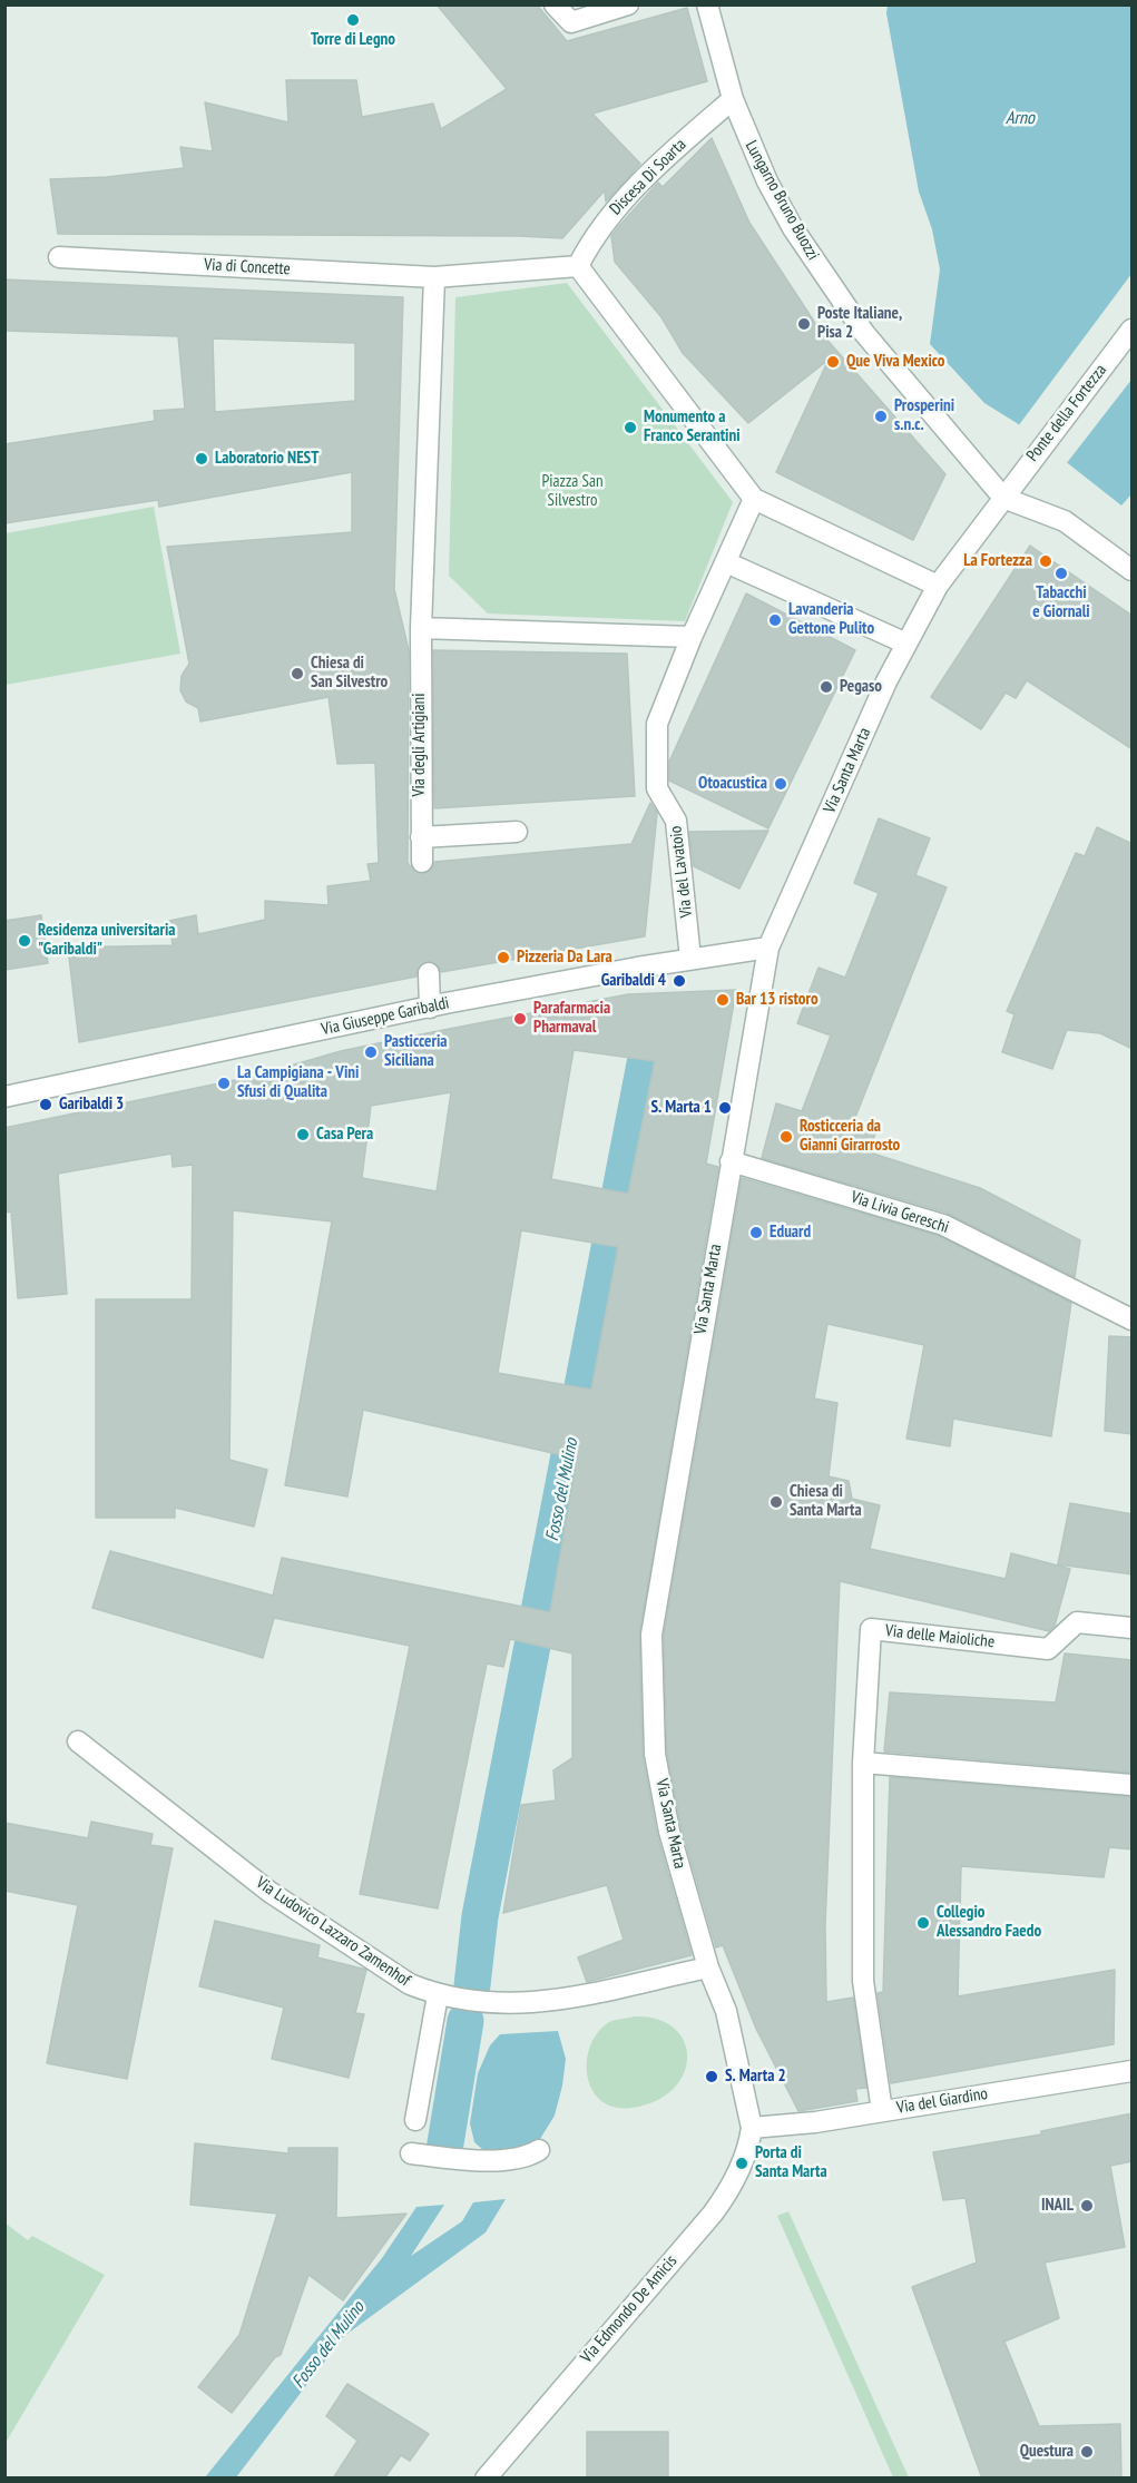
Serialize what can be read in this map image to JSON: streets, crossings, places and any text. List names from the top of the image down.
{
  "streets": {
    "street": [
      "Discesa Di Soarta",
      "Lungarno Bruno Buozzi",
      "Via di Concette",
      "Ponte della Fortezza",
      "Via degli Artigiani",
      "Via Santa Marta",
      "Via del Lavatoio",
      "Via Giuseppe Garibaldi",
      "Via Livia Gereschi",
      "Via delle Maioliche",
      "Via Ludovico Lazzaro Zamenhof",
      "Via del Giardino",
      "Via Edmondo De Amicis"
    ]
  },
  "crossings": [
    ["Discesa Di Soarta", "Lungarno Bruno Buozzi"],
    ["Lungarno Bruno Buozzi", "Ponte della Fortezza"],
    ["Lungarno Bruno Buozzi", "Via Santa Marta"],
    ["Ponte della Fortezza", "Via Santa Marta"],
    ["Via Santa Marta", "Via Giuseppe Garibaldi"],
    ["Via Santa Marta", "Via Livia Gereschi"],
    ["Via Santa Marta", "Via Ludovico Lazzaro Zamenhof"],
    ["Via Santa Marta", "Via del Giardino"],
    ["Via Santa Marta", "Via Edmondo De Amicis"],
    ["Via del Lavatoio", "Via Giuseppe Garibaldi"],
    ["Via delle Maioliche", "Via del Giardino"],
    ["Via del Giardino", "Via Edmondo De Amicis"]
  ],
  "water": ["Arno", "Fosso del Mulino"],
  "parks": ["Piazza San Silvestro"],
  "places": [
    "Torre di Legno",
    "Poste Italiane, Pisa 2",
    "Que Viva Mexico",
    "Prosperini s.n.c.",
    "Monumento a Franco Serantini",
    "Laboratorio NEST",
    "La Fortezza",
    "Tabacchi e Giornali",
    "Lavanderia Gettone Pulito",
    "Chiesa di San Silvestro",
    "Pegaso",
    "Otoacustica",
    "Residenza universitaria \"Garibaldi\"",
    "Pizzeria Da Lara",
    "Garibaldi 4",
    "Bar 13 ristoro",
    "Parafarmacia Pharmaval",
    "Pasticceria Siciliana",
    "La Campigiana - Vini Sfusi di Qualita",
    "Garibaldi 3",
    "S. Marta 1",
    "Casa Pera",
    "Rosticceria da Gianni Girarrosto",
    "Eduard",
    "Chiesa di Santa Marta",
    "Collegio Alessandro Faedo",
    "S. Marta 2",
    "Porta di Santa Marta",
    "INAIL",
    "Questura"
  ]
}
